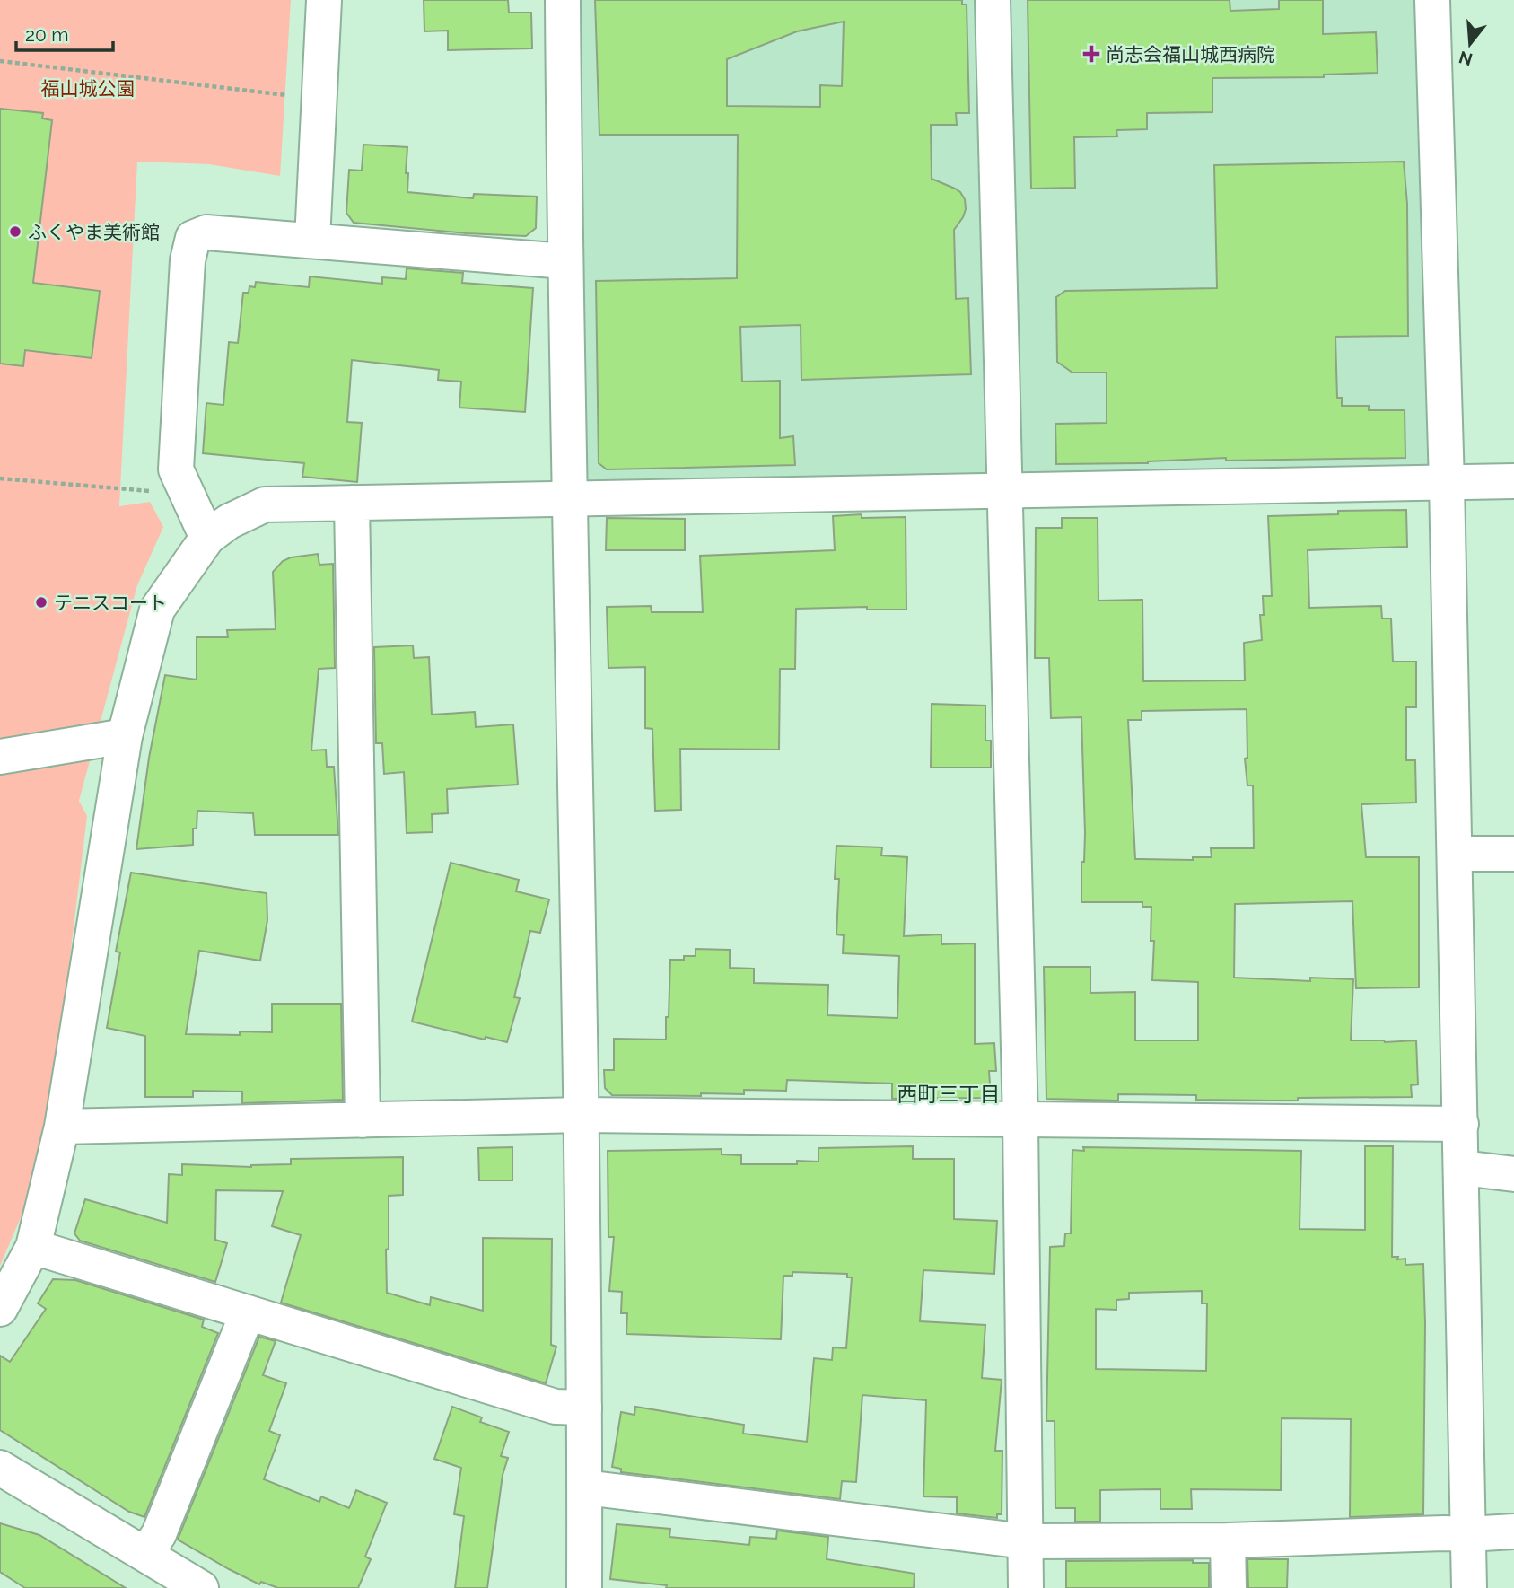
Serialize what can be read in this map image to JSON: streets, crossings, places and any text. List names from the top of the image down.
{
  "districts": ["西町三丁目"],
  "parks": ["福山城公園"],
  "places": {
    "health": ["尚志会福山城西病院"],
    "other": ["ふくやま美術館", "テニスコート"]
  },
  "scale_bar": "20 m",
  "north": "bottom"
}
